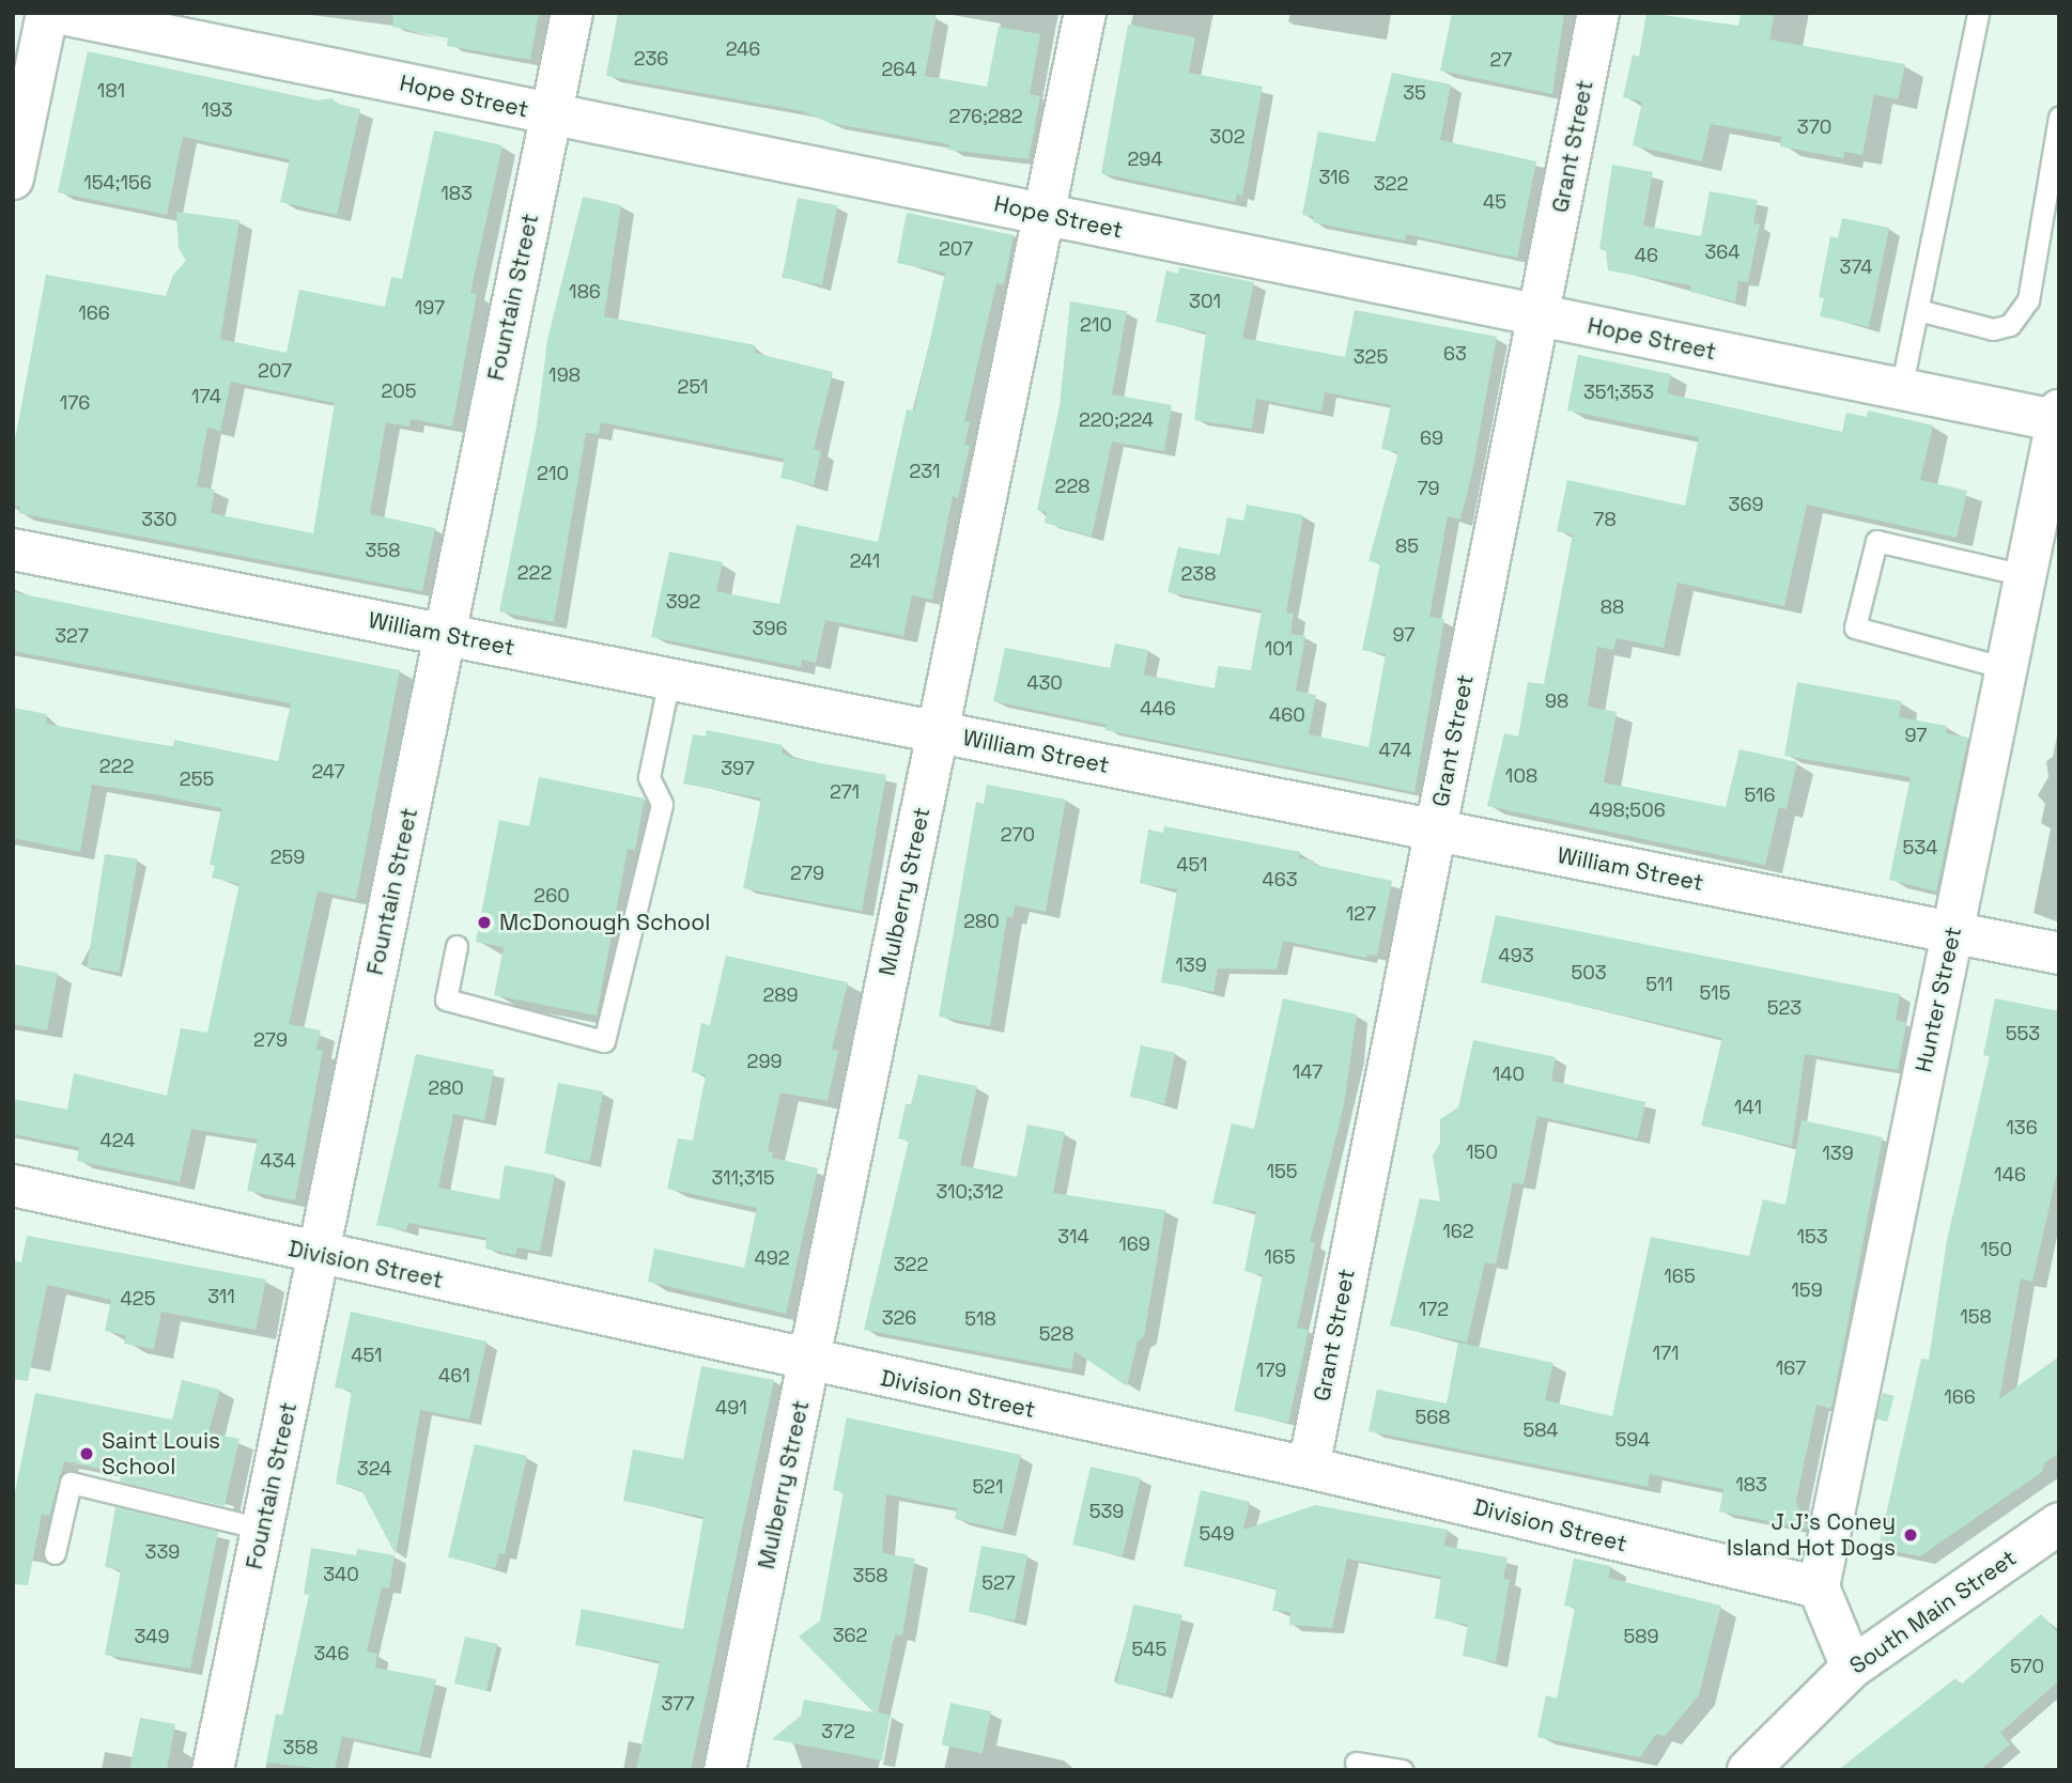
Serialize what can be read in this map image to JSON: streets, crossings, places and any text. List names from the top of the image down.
{
  "streets": {
    "street": [
      "Hope Street",
      "Grant Street",
      "Fountain Street",
      "William Street",
      "Mulberry Street",
      "Hunter Street",
      "Division Street",
      "South Main Street"
    ]
  },
  "crossings": [
    ["Hope Street", "Grant Street"],
    ["Hope Street", "Fountain Street"],
    ["Hope Street", "Mulberry Street"],
    ["Hope Street", "Hunter Street"],
    ["Grant Street", "William Street"],
    ["Grant Street", "Division Street"],
    ["Fountain Street", "William Street"],
    ["Fountain Street", "Division Street"],
    ["William Street", "Mulberry Street"],
    ["William Street", "Hunter Street"],
    ["Mulberry Street", "Division Street"],
    ["Hunter Street", "Division Street"]
  ],
  "places": ["McDonough School", "Saint Louis School", "J J's Coney Island Hot Dogs"],
  "house_numbers": [
    "246",
    "236",
    "27",
    "264",
    "181",
    "35",
    "193",
    "276;282",
    "370",
    "302",
    "294",
    "316",
    "154;156",
    "322",
    "183",
    "45",
    "207",
    "364",
    "46",
    "374",
    "186",
    "301",
    "197",
    "166",
    "210",
    "63",
    "325",
    "207",
    "198",
    "251",
    "205",
    "351;353",
    "174",
    "176",
    "220;224",
    "69",
    "231",
    "210",
    "228",
    "79",
    "369",
    "330",
    "78",
    "85",
    "358",
    "241",
    "222",
    "238",
    "392",
    "88",
    "396",
    "97",
    "327",
    "101",
    "430",
    "98",
    "446",
    "460",
    "97",
    "474",
    "222",
    "397",
    "247",
    "108",
    "255",
    "271",
    "516",
    "498;506",
    "270",
    "534",
    "259",
    "451",
    "279",
    "463",
    "260",
    "127",
    "280",
    "493",
    "139",
    "503",
    "511",
    "515",
    "289",
    "523",
    "553",
    "279",
    "299",
    "147",
    "140",
    "280",
    "141",
    "136",
    "424",
    "150",
    "139",
    "434",
    "155",
    "146",
    "311;315",
    "310;312",
    "162",
    "314",
    "153",
    "169",
    "150",
    "165",
    "492",
    "322",
    "165",
    "159",
    "311",
    "425",
    "172",
    "158",
    "326",
    "518",
    "528",
    "171",
    "451",
    "167",
    "179",
    "461",
    "166",
    "491",
    "568",
    "584",
    "594",
    "324",
    "183",
    "521",
    "539",
    "549",
    "339",
    "340",
    "358",
    "527",
    "362",
    "349",
    "589",
    "545",
    "346",
    "570",
    "377",
    "372",
    "358"
  ]
}
